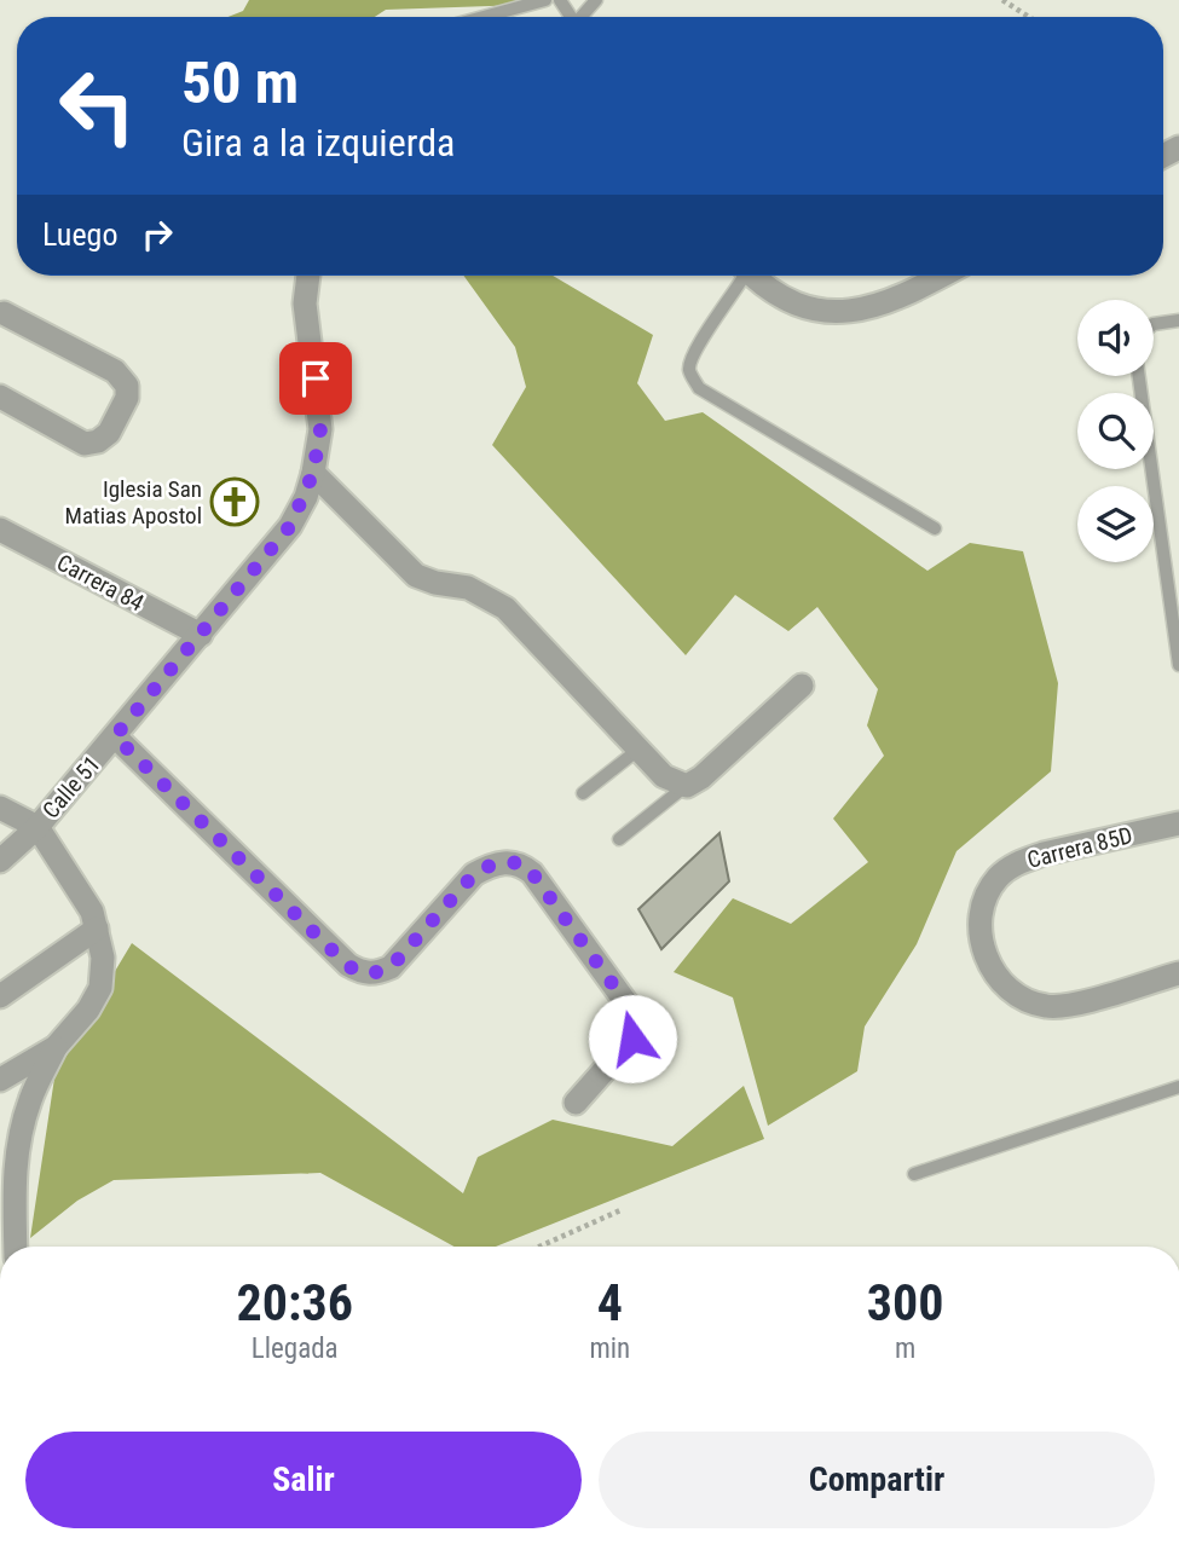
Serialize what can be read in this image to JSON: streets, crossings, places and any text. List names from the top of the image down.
{
  "streets": {
    "street": ["Carrera 84", "Calle 51", "Carrera 85D"]
  },
  "crossings": [
    ["Carrera 84", "Calle 51"]
  ],
  "places": {
    "church": ["Iglesia San Matias Apostol"]
  },
  "page": {
    "turn": ["50 m", "Gira a la izquierda"],
    "then": "Luego",
    "eta": [
      "20:36",
      "Llegada",
      "4",
      "min",
      "300",
      "m"
    ],
    "buttons": ["Salir", "Compartir"]
  }
}
